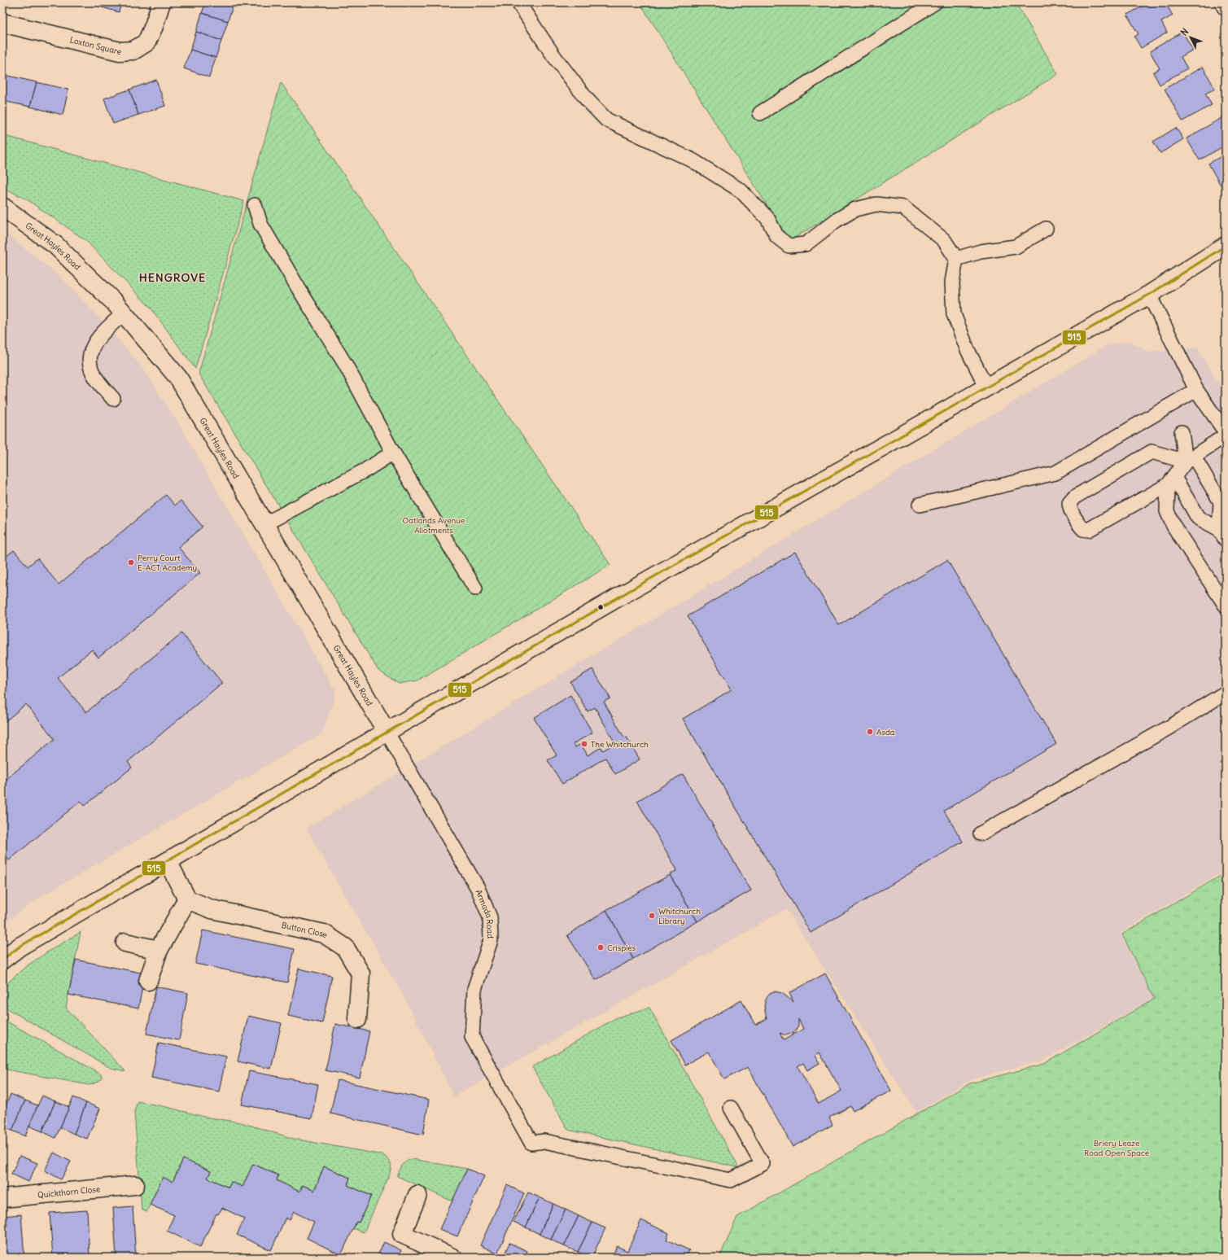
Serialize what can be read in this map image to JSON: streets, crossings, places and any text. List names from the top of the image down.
{
  "streets": {
    "street": [
      "Loxton Square",
      "Great Hayles Road",
      "Button Close",
      "Quickthorn Close"
    ],
    "lane": ["Armada Road"]
  },
  "crossings": [
    ["Great Hayles Road", "Armada Road"]
  ],
  "districts": ["HENGROVE"],
  "parks": ["Oatlands Avenue Allotments", "Briery Leaze Road Open Space"],
  "places": [
    "Perry Court E-ACT Academy",
    "Asda",
    "The Whitchurch",
    "Whitchurch Library",
    "Crispies"
  ],
  "lines": ["transit line 515"],
  "north": "top left"
}
